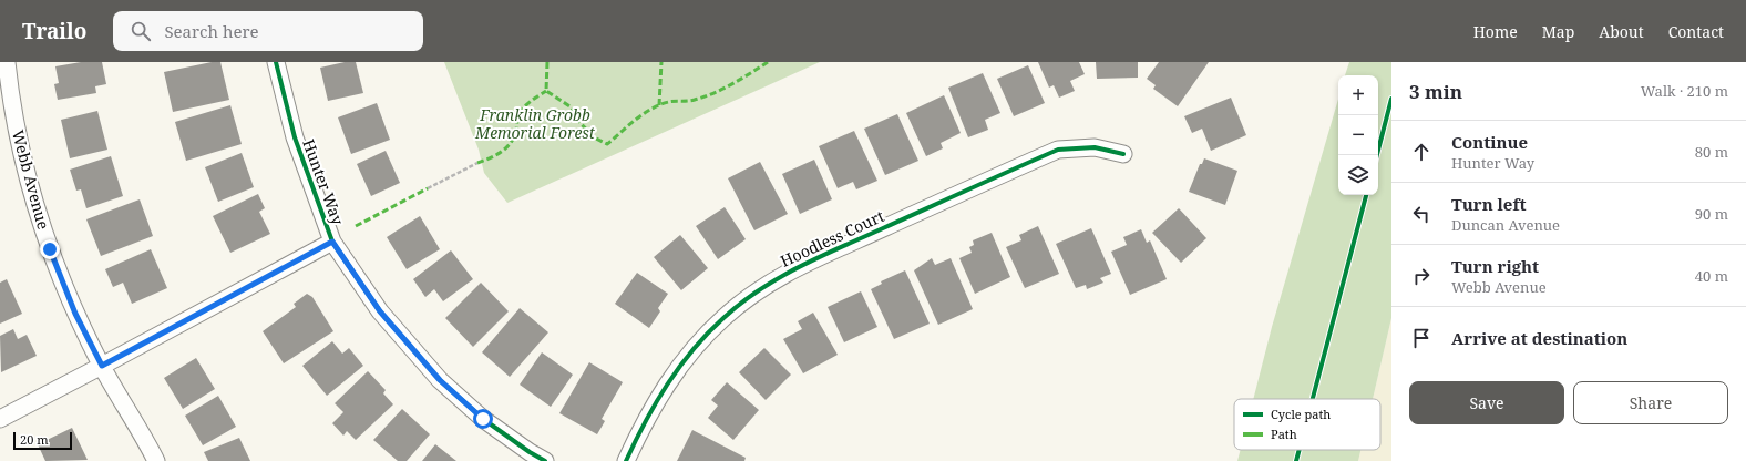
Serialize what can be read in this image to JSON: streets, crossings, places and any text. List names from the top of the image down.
{
  "streets": {
    "street": ["Webb Avenue", "Hunter Way", "Hoodless Court"]
  },
  "parks": ["Franklin Grobb Memorial Forest"],
  "legend": ["Cycle path", "Path"],
  "scale_bar": "20 m",
  "page": {
    "header": "Trailo",
    "search": "Search here",
    "nav": [
      "Home",
      "Map",
      "About",
      "Contact"
    ],
    "heading": ["3 min", "Walk · 210 m"],
    "map_buttons": ["+", "−"],
    "list": [
      ["Continue", "Hunter Way", "80 m"],
      ["Turn left", "Duncan Avenue", "90 m"],
      ["Turn right", "Webb Avenue", "40 m"],
      "Arrive at destination"
    ],
    "buttons": ["Save", "Share"],
    "scale": "20 m"
  }
}
